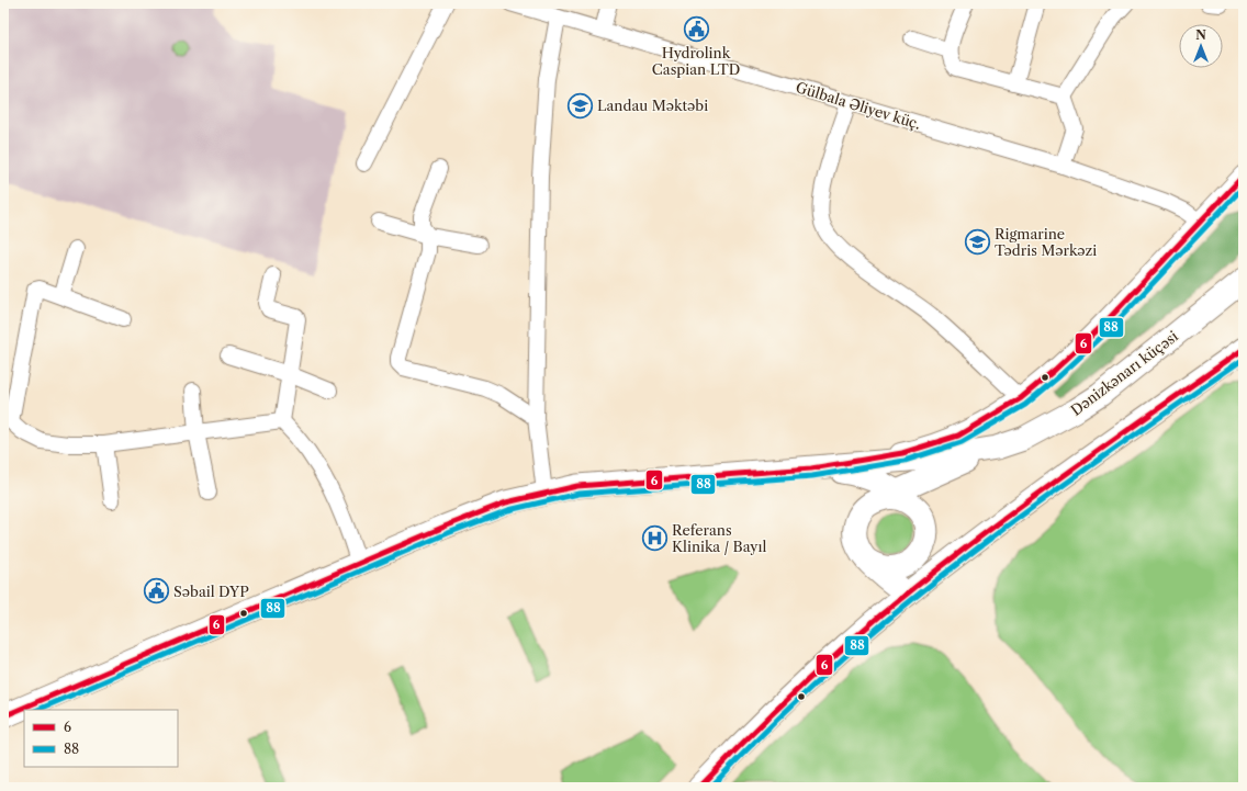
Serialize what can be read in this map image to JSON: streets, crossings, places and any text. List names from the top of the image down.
{
  "streets": {
    "highway": ["Dənizkənarı küçəsi"],
    "street": ["Gülbala Əliyev küç."]
  },
  "places": {
    "public building": ["Hydrolink Caspian LTD", "Səbail DYP"],
    "school or university": ["Landau Məktəbi", "Rigmarine Tədris Mərkəzi"],
    "hospital": ["Referans Klinika / Bayıl"]
  },
  "lines": ["transit line 6", "transit line 88"],
  "legend": ["6", "88"],
  "north": "top"
}
